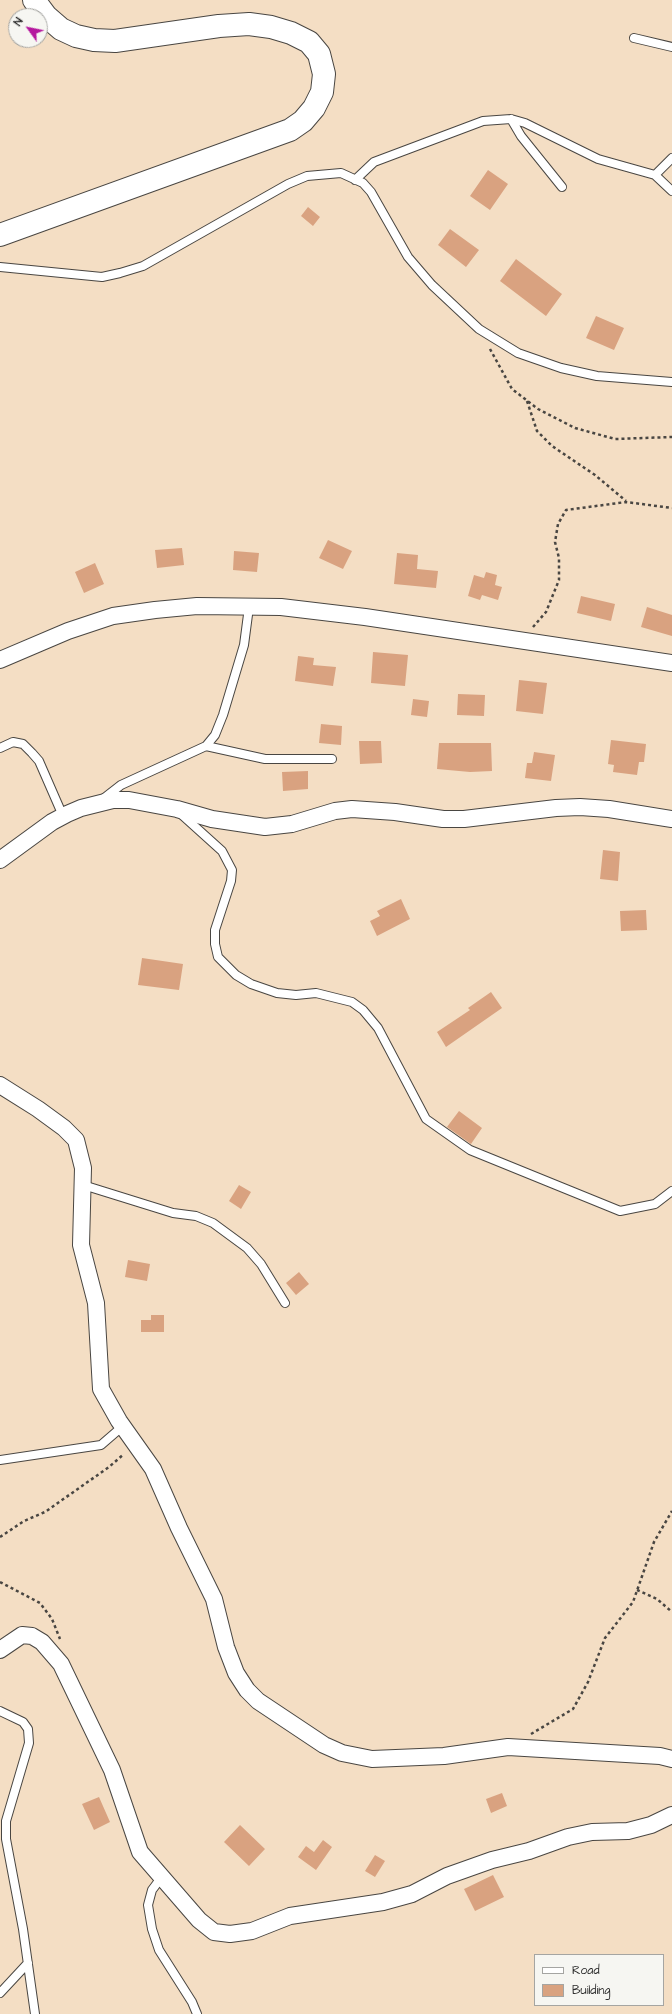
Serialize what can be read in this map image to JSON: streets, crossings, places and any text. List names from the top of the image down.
{
  "legend": ["Road", "Building"],
  "north": "top left"
}
